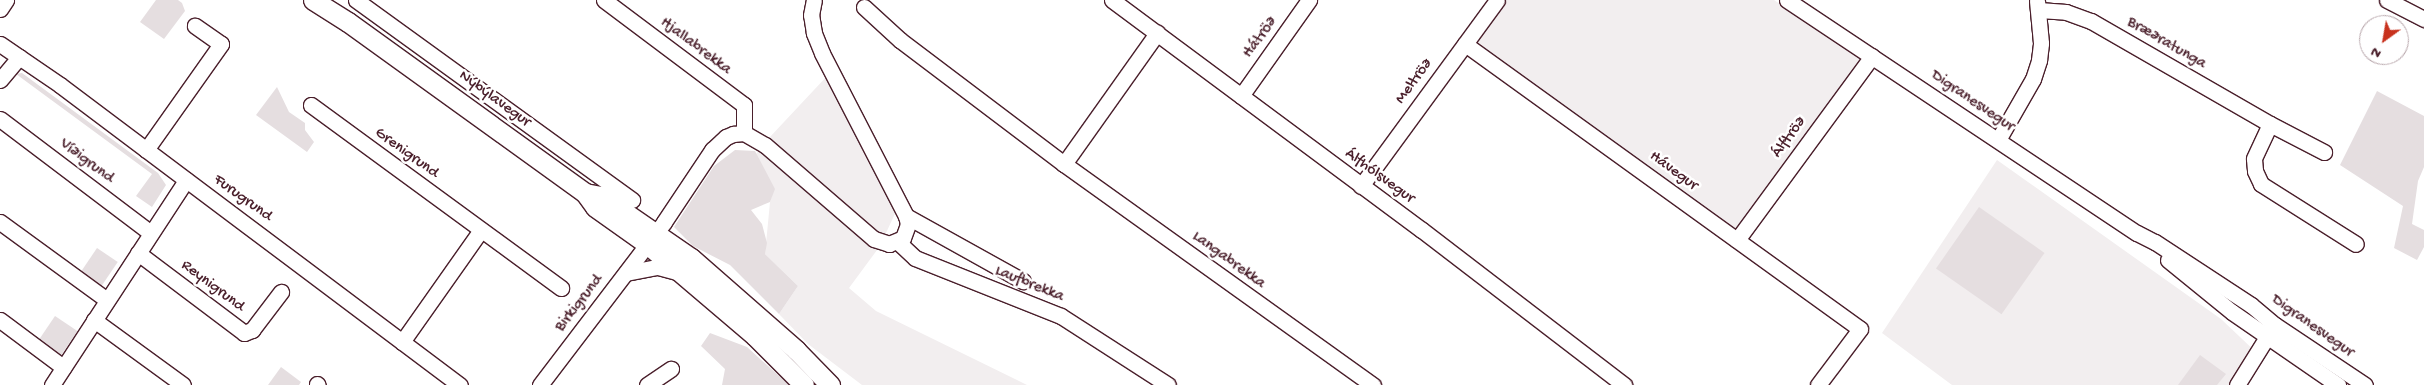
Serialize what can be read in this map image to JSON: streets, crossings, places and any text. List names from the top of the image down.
{
  "streets": {
    "main road": ["Nýbýlavegur"],
    "street": [
      "Hátröð",
      "Bræðratunga",
      "Hjallabrekka",
      "Meltröð",
      "Digranesvegur",
      "Álftröð",
      "Grenigrund",
      "Víðigrund",
      "Hávegur",
      "Álfhólsvegur",
      "Furugrund",
      "Langabrekka",
      "Laufbrekka",
      "Reynigrund",
      "Birkigrund"
    ]
  },
  "crossings": [
    ["Hátröð", "Álfhólsvegur"],
    ["Meltröð", "Hávegur"],
    ["Meltröð", "Álfhólsvegur"],
    ["Nýbýlavegur", "Birkigrund"],
    ["Digranesvegur", "Álftröð"],
    ["Álftröð", "Hávegur"]
  ],
  "north": "bottom left"
}
